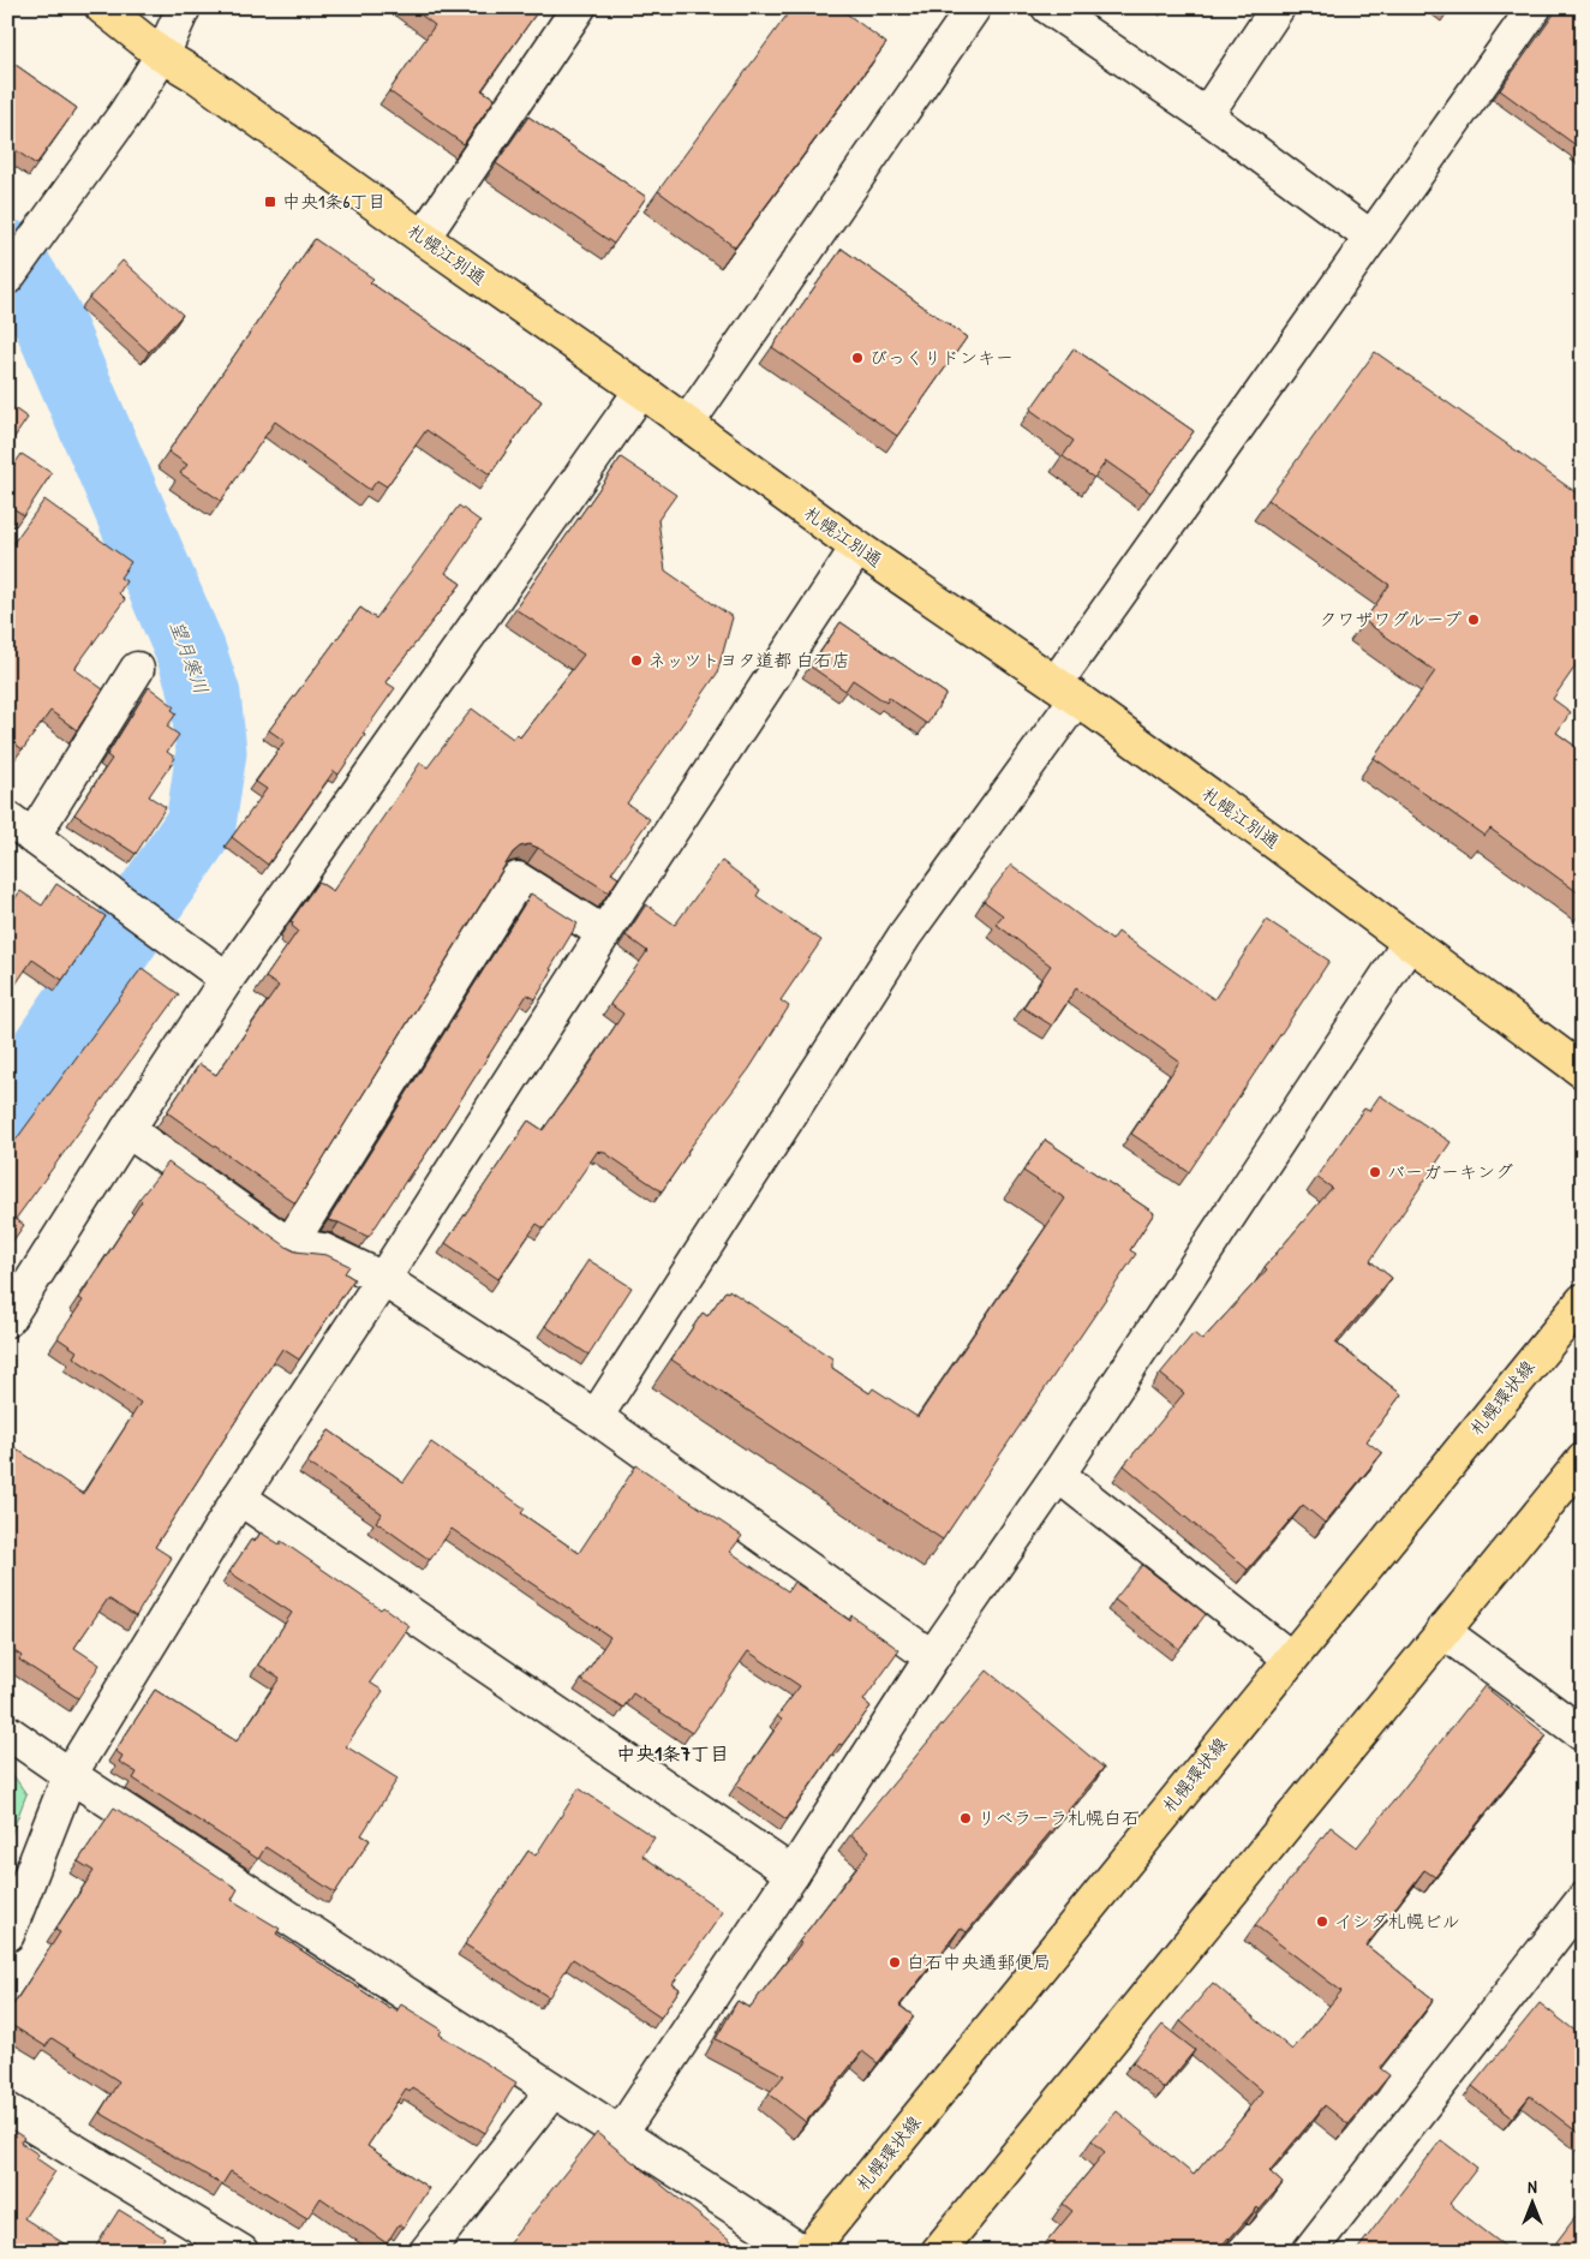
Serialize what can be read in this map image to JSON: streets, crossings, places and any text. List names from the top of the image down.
{
  "streets": {
    "main road": ["札幌江別通", "札幌環状線"]
  },
  "districts": ["中央1条7丁目"],
  "water": ["望月寒川"],
  "places": {
    "transit": ["中央1条6丁目"],
    "other": [
      "びっくりドンキー",
      "クワザワグループ",
      "ネッツトヨタ道都 白石店",
      "バーガーキング",
      "リベラーラ札幌白石",
      "イシダ札幌ビル",
      "白石中央通郵便局"
    ]
  },
  "north": "top"
}
